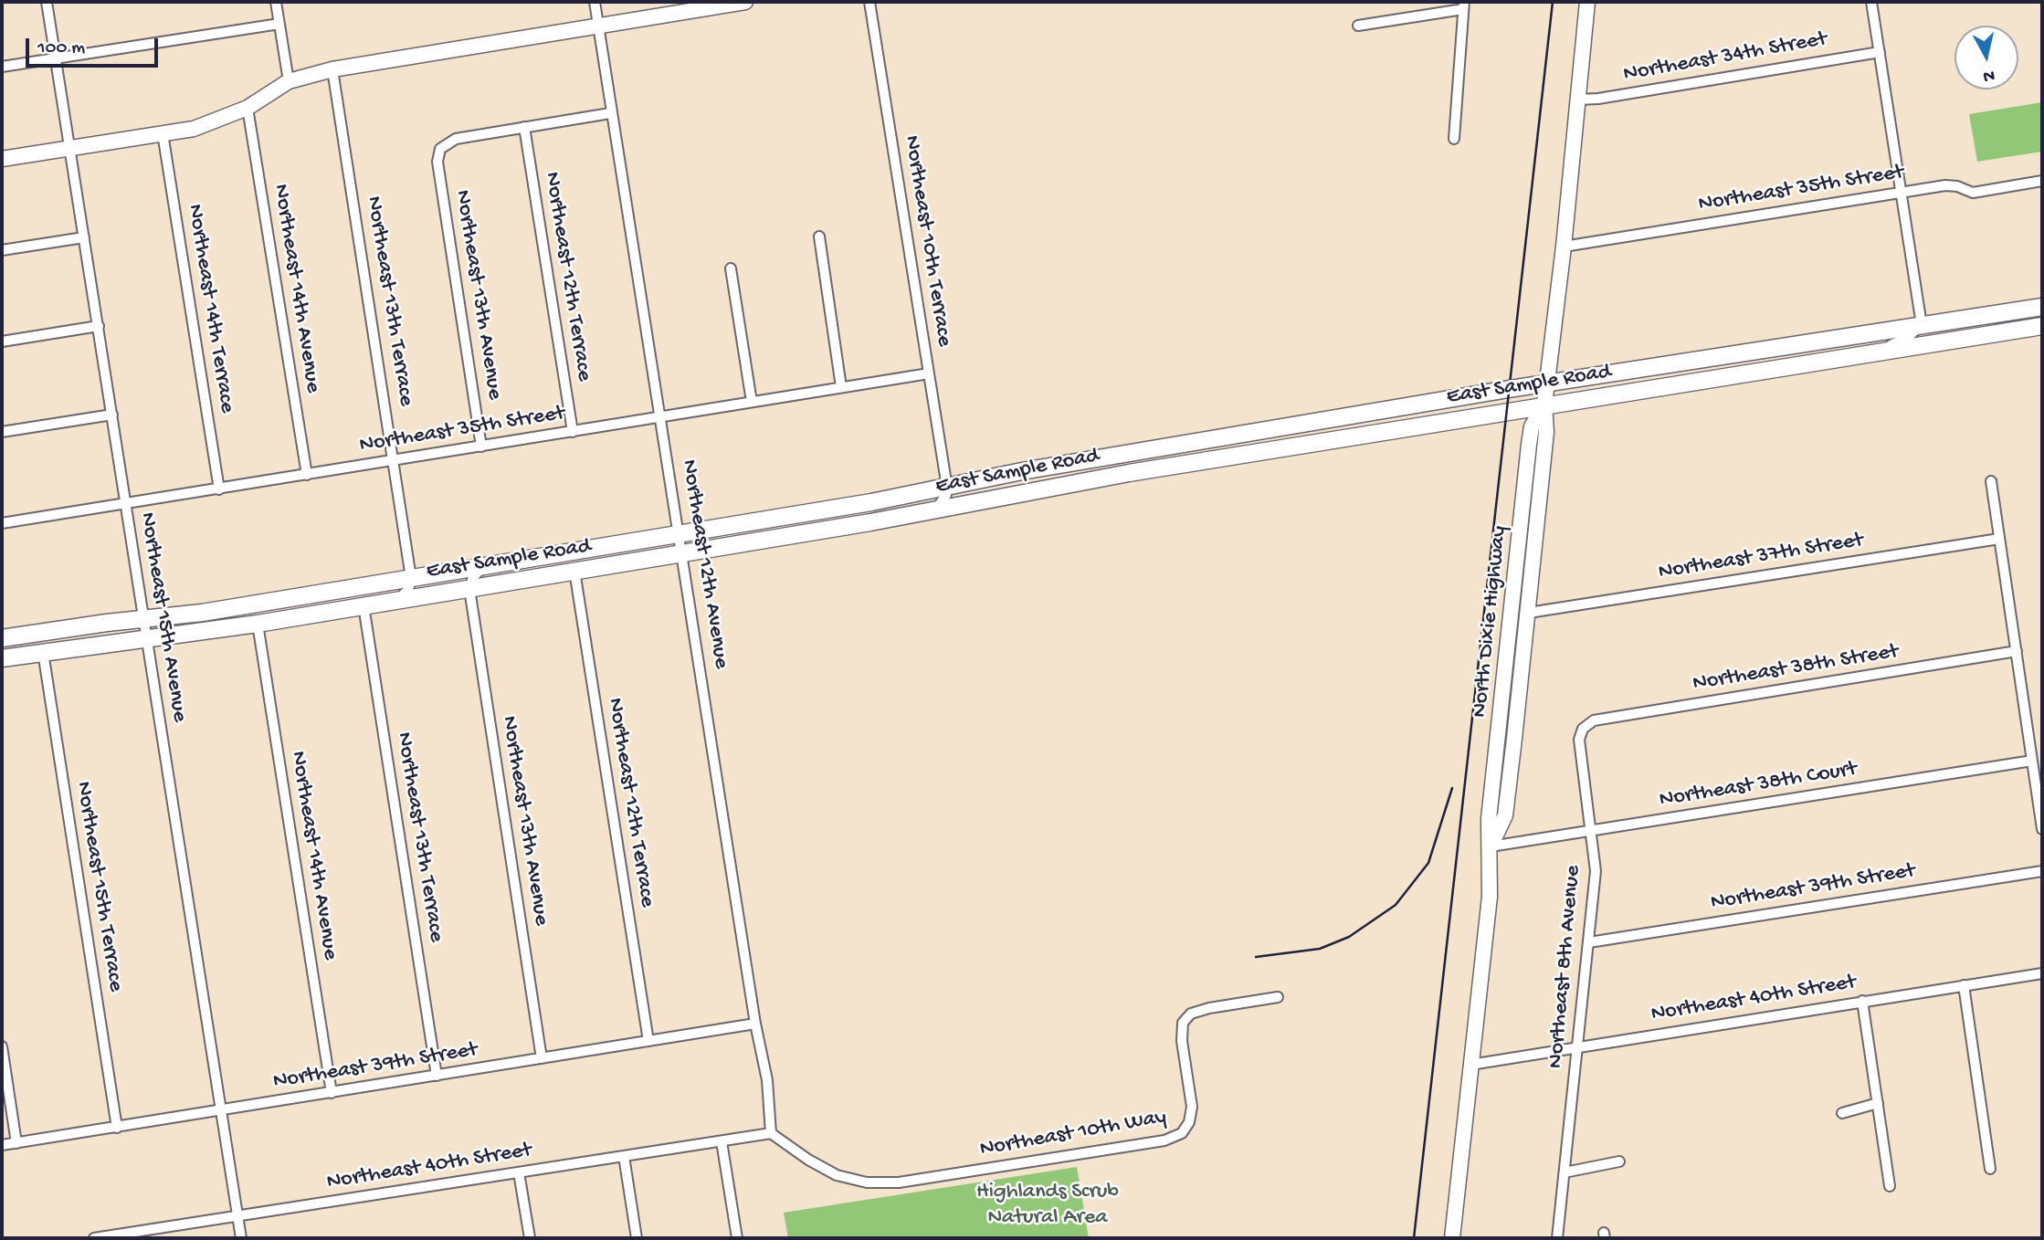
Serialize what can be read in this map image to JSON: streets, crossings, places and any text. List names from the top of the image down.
{
  "streets": {
    "main road": ["East Sample Road", "North Dixie Highway"],
    "street": [
      "Northeast 34th Street",
      "Northeast 35th Street",
      "Northeast 10th Terrace",
      "Northeast 12th Terrace",
      "Northeast 14th Avenue",
      "Northeast 13th Avenue",
      "Northeast 13th Terrace",
      "Northeast 14th Terrace",
      "Northeast 37th Street",
      "Northeast 12th Avenue",
      "Northeast 15th Avenue",
      "Northeast 38th Street",
      "Northeast 38th Court",
      "Northeast 15th Terrace",
      "Northeast 39th Street",
      "Northeast 8th Avenue",
      "Northeast 40th Street",
      "Northeast 10th Way"
    ]
  },
  "crossings": [
    ["Northeast 34th Street", "North Dixie Highway"],
    ["Northeast 35th Street", "Northeast 10th Terrace"],
    ["Northeast 35th Street", "Northeast 12th Terrace"],
    ["Northeast 35th Street", "Northeast 14th Avenue"],
    ["Northeast 35th Street", "Northeast 13th Avenue"],
    ["Northeast 35th Street", "Northeast 13th Terrace"],
    ["Northeast 35th Street", "Northeast 14th Terrace"],
    ["Northeast 35th Street", "Northeast 12th Avenue"],
    ["Northeast 35th Street", "Northeast 15th Avenue"],
    ["Northeast 35th Street", "North Dixie Highway"],
    ["Northeast 10th Terrace", "East Sample Road"],
    ["Northeast 12th Terrace", "Northeast 13th Avenue"],
    ["Northeast 12th Terrace", "East Sample Road"],
    ["Northeast 12th Terrace", "Northeast 39th Street"],
    ["Northeast 14th Avenue", "East Sample Road"],
    ["Northeast 14th Avenue", "Northeast 39th Street"],
    ["Northeast 13th Avenue", "East Sample Road"],
    ["Northeast 13th Avenue", "Northeast 39th Street"],
    ["Northeast 13th Terrace", "East Sample Road"],
    ["Northeast 13th Terrace", "Northeast 39th Street"],
    ["East Sample Road", "Northeast 12th Avenue"],
    ["East Sample Road", "Northeast 15th Avenue"],
    ["East Sample Road", "North Dixie Highway"],
    ["East Sample Road", "Northeast 15th Terrace"],
    ["Northeast 37th Street", "North Dixie Highway"],
    ["Northeast 12th Avenue", "Northeast 39th Street"],
    ["Northeast 12th Avenue", "Northeast 40th Street"],
    ["Northeast 12th Avenue", "Northeast 10th Way"],
    ["Northeast 15th Avenue", "Northeast 39th Street"],
    ["Northeast 15th Avenue", "Northeast 40th Street"],
    ["North Dixie Highway", "Northeast 38th Court"],
    ["North Dixie Highway", "Northeast 40th Street"],
    ["Northeast 38th Street", "Northeast 8th Avenue"],
    ["Northeast 38th Court", "Northeast 8th Avenue"],
    ["Northeast 15th Terrace", "Northeast 39th Street"],
    ["Northeast 39th Street", "Northeast 8th Avenue"],
    ["Northeast 8th Avenue", "Northeast 40th Street"],
    ["Northeast 40th Street", "Northeast 10th Way"]
  ],
  "parks": ["Highlands Scrub Natural Area"],
  "scale_bar": "100 m",
  "north": "bottom"
}
